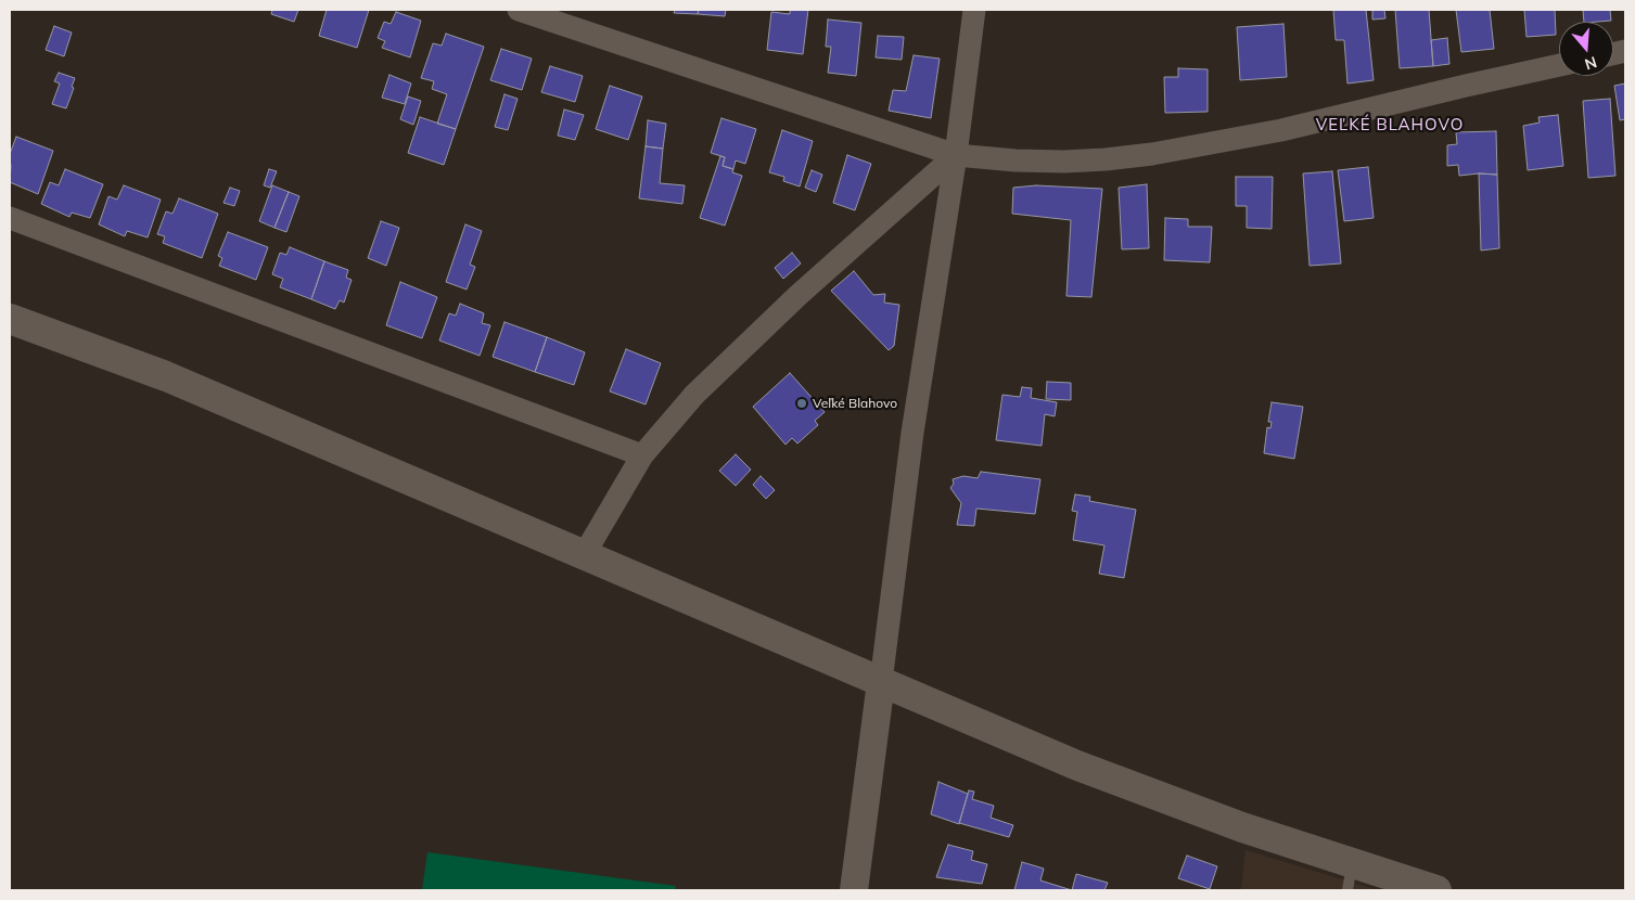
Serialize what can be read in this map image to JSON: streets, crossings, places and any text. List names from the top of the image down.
{
  "districts": ["VEĽKÉ BLAHOVO"],
  "places": ["Veľké Blahovo"],
  "north": "bottom"
}
